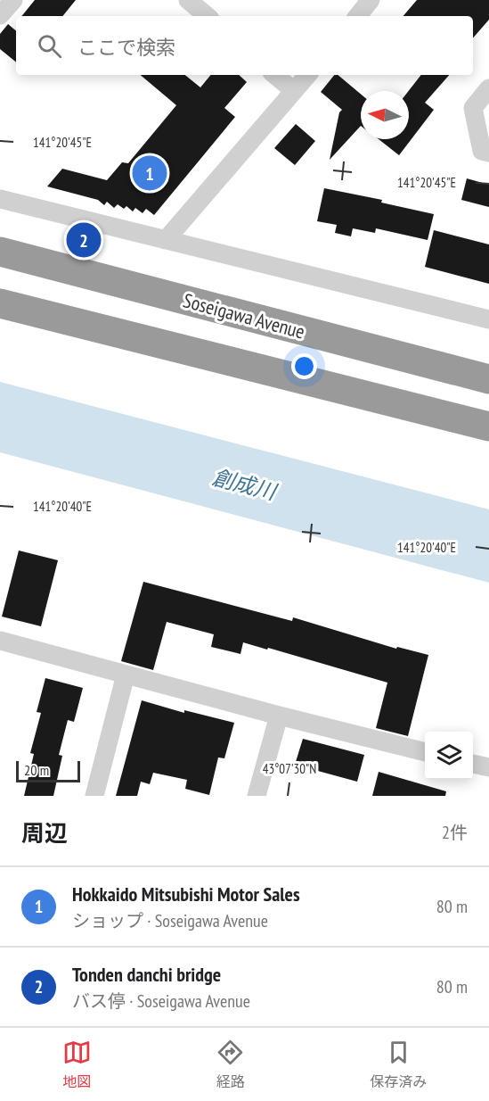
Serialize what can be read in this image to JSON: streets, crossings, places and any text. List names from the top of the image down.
{
  "streets": {
    "highway": ["Soseigawa Avenue"]
  },
  "water": ["創成川"],
  "scale_bar": "20 m",
  "north": "left",
  "page": {
    "search": "ここで検索",
    "pins": ["1", "2"],
    "scale": "20 m",
    "heading": ["周辺", "2件"],
    "list": [
      {
        "mark": "1",
        "name": "Hokkaido Mitsubishi Motor Sales",
        "note": "ショップ · Soseigawa Avenue",
        "value": "80 m"
      },
      {
        "mark": "2",
        "name": "Tonden danchi bridge",
        "note": "バス停 · Soseigawa Avenue",
        "value": "80 m"
      }
    ],
    "nav": ["地図", "経路", "保存済み"]
  },
  "coordinates": ["141°20'45\"E", "141°20'40\"E", "43°07'30\"N"]
}
